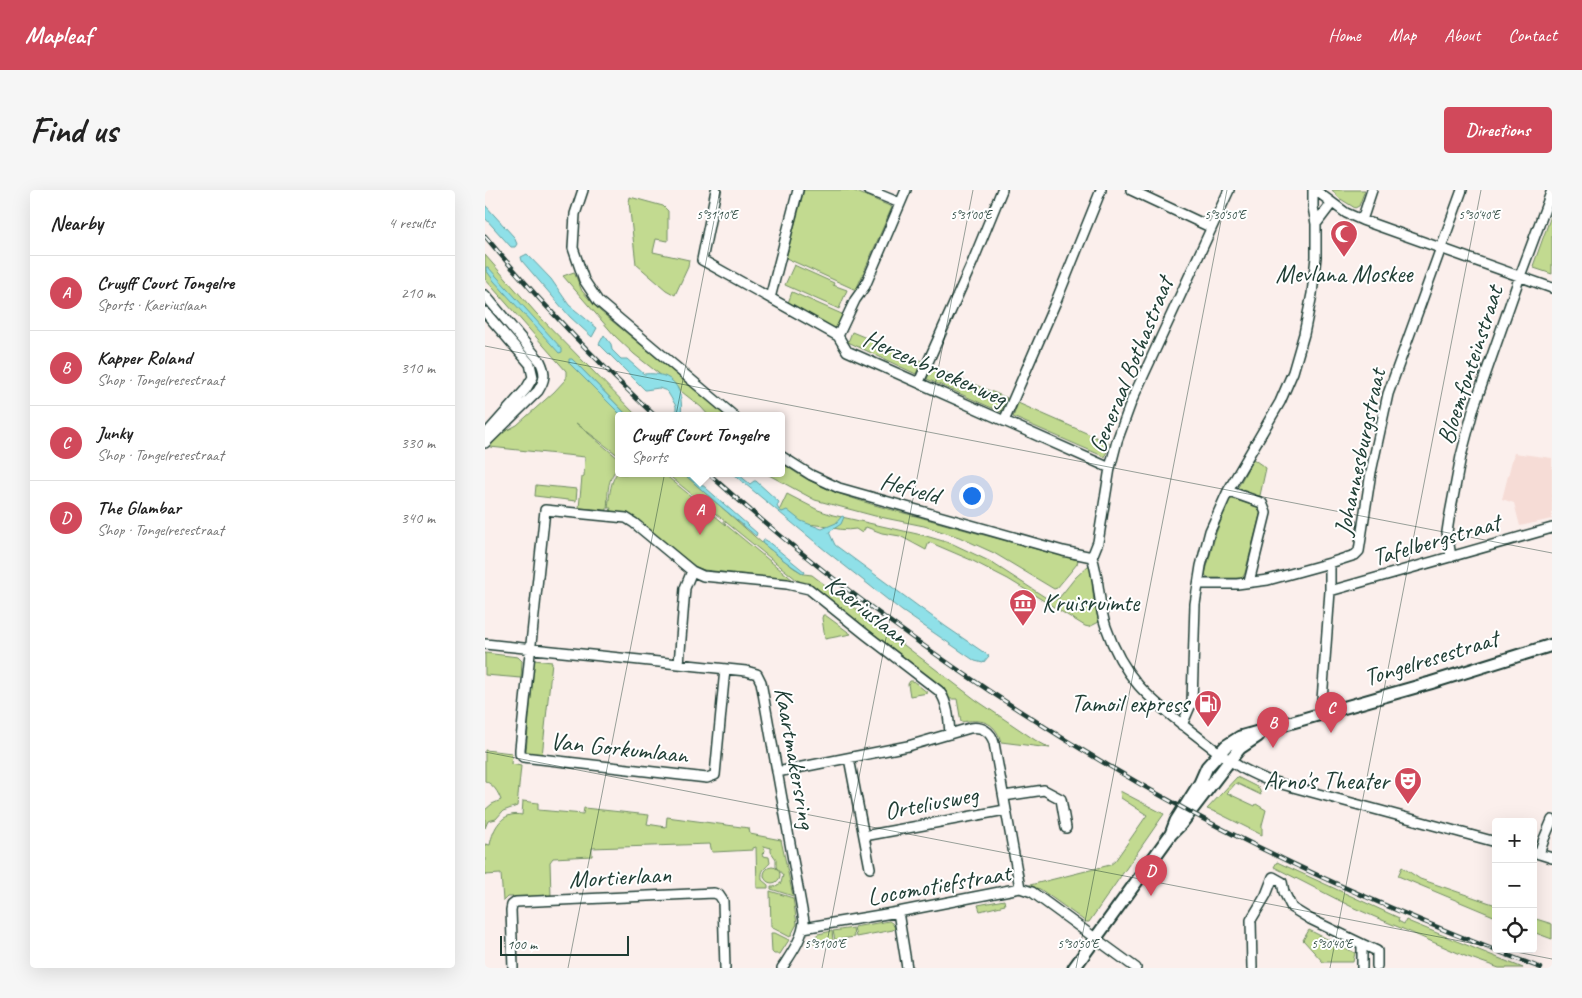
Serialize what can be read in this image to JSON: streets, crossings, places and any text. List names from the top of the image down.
{
  "streets": {
    "main road": ["Tongelresestraat"],
    "street": [
      "Generaal Bothastraat",
      "Bloemfonteinstraat",
      "Herzenbroekenweg",
      "Johannesburgstraat",
      "Hefveld",
      "Tafelbergstraat",
      "Kaeriuslaan",
      "Van Gorkumlaan",
      "Kaartmakersring",
      "Orteliusweg",
      "Mortierlaan",
      "Locomotiefstraat"
    ]
  },
  "crossings": [
    ["Generaal Bothastraat", "Herzenbroekenweg"],
    ["Generaal Bothastraat", "Hefveld"],
    ["Generaal Bothastraat", "Tongelresestraat"],
    ["Bloemfonteinstraat", "Tafelbergstraat"],
    ["Kaeriuslaan", "Van Gorkumlaan"],
    ["Kaeriuslaan", "Kaartmakersring"],
    ["Tongelresestraat", "Locomotiefstraat"],
    ["Van Gorkumlaan", "Kaartmakersring"],
    ["Kaartmakersring", "Locomotiefstraat"]
  ],
  "places": {
    "mosque": ["Mevlana Moskee"],
    "museum": ["Kruisruimte"],
    "fuel station": ["Tamoil express"],
    "theatre": ["Arno's Theater"]
  },
  "scale_bar": "100 m",
  "page": {
    "header": "Mapleaf",
    "nav": [
      "Home",
      "Map",
      "About",
      "Contact"
    ],
    "buttons": "Directions",
    "title": "Find us",
    "heading": ["Nearby", "4 results"],
    "list": [
      {
        "mark": "A",
        "name": "Cruyff Court Tongelre",
        "note": "Sports · Kaeriuslaan",
        "value": "210 m"
      },
      {
        "mark": "B",
        "name": "Kapper Roland",
        "note": "Shop · Tongelresestraat",
        "value": "310 m"
      },
      {
        "mark": "C",
        "name": "Junky",
        "note": "Shop · Tongelresestraat",
        "value": "330 m"
      },
      {
        "mark": "D",
        "name": "The Glambar",
        "note": "Shop · Tongelresestraat",
        "value": "340 m"
      }
    ],
    "popup": ["Cruyff Court Tongelre", "Sports"],
    "pins": [
      "A",
      "C",
      "B",
      "D"
    ],
    "map_buttons": ["+", "−"],
    "scale": "100 m"
  },
  "coordinates": [
    "5°31'10\"E",
    "5°31'00\"E",
    "5°30'50\"E",
    "5°30'40\"E"
  ]
}
